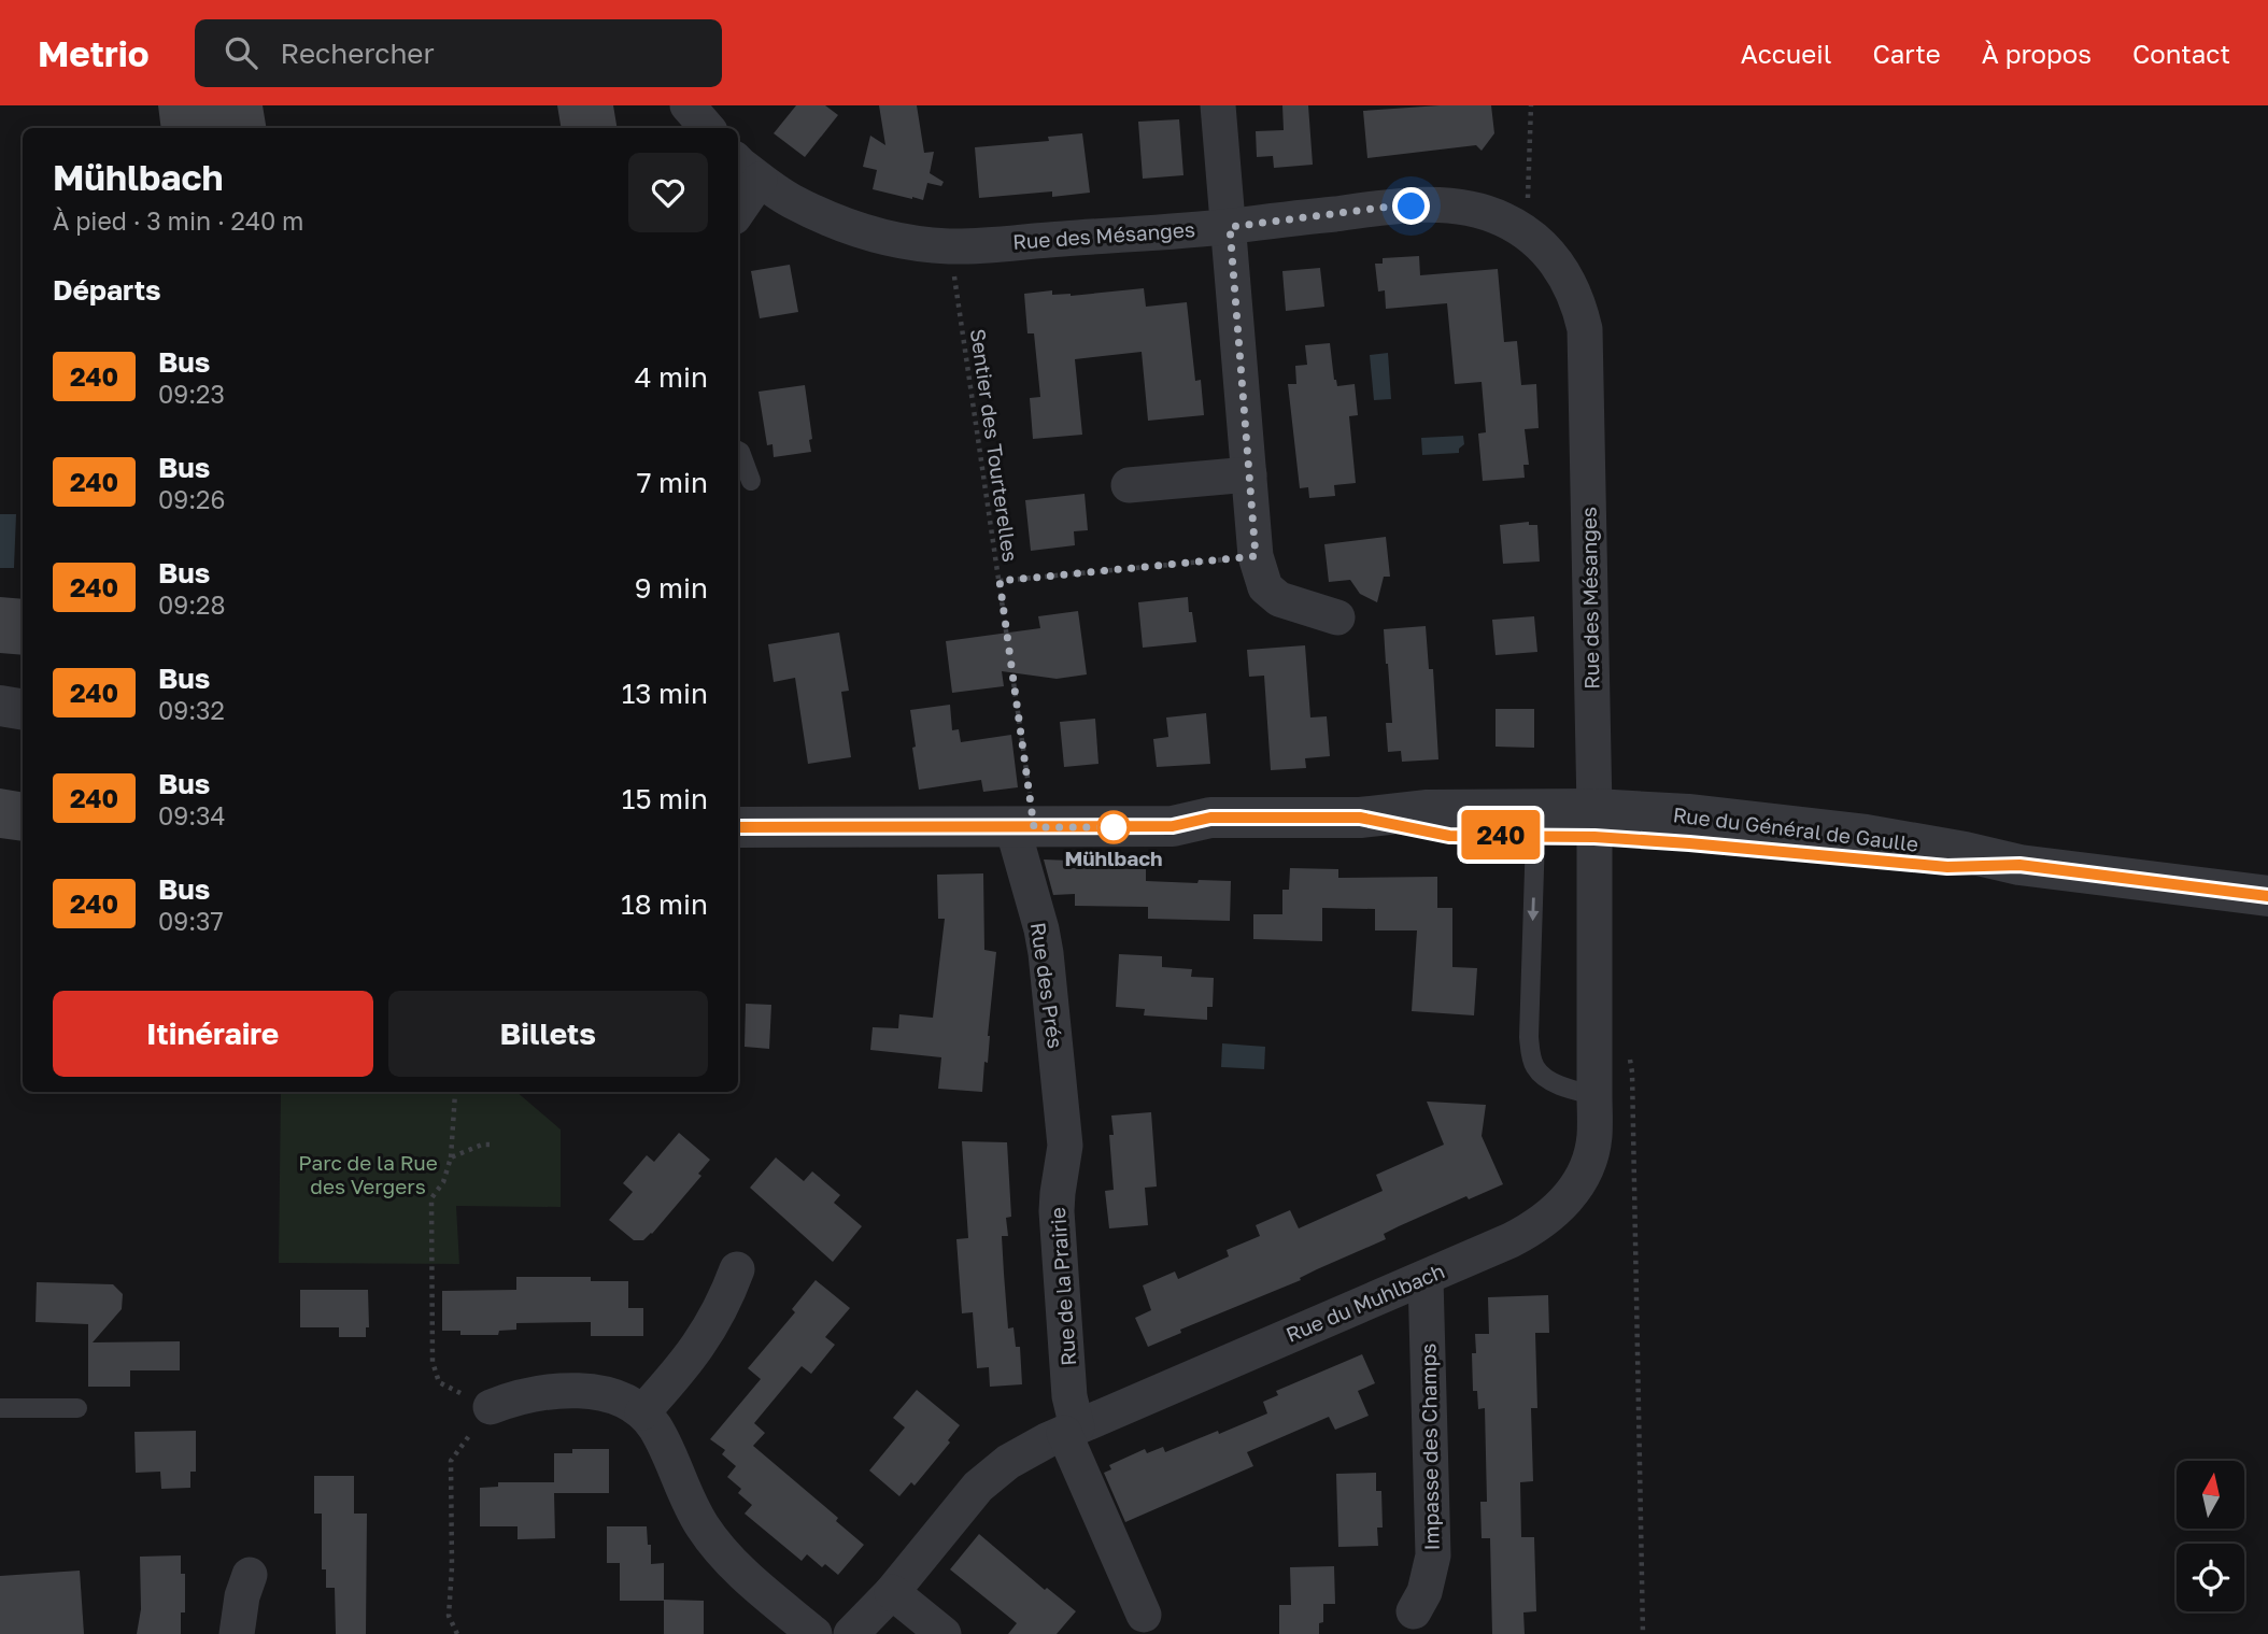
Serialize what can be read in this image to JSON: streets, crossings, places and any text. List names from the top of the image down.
{
  "streets": {
    "street": [
      "Rue des Mésanges",
      "Rue du Général de Gaulle",
      "Rue des Prés",
      "Rue de la Prairie",
      "Rue du Muhlbach",
      "Impasse des Champs"
    ],
    "path": ["Sentier des Tourterelles"]
  },
  "crossings": [
    ["Rue des Mésanges", "Sentier des Tourterelles"],
    ["Rue des Mésanges", "Rue du Général de Gaulle"],
    ["Rue des Mésanges", "Rue du Muhlbach"],
    ["Sentier des Tourterelles", "Rue du Général de Gaulle"],
    ["Sentier des Tourterelles", "Rue des Prés"],
    ["Rue du Général de Gaulle", "Rue des Prés"],
    ["Rue du Général de Gaulle", "Rue du Muhlbach"],
    ["Rue des Prés", "Rue de la Prairie"],
    ["Rue de la Prairie", "Rue du Muhlbach"],
    ["Rue du Muhlbach", "Impasse des Champs"]
  ],
  "parks": ["Parc de la Rue des Vergers"],
  "places": ["Mühlbach"],
  "lines": ["bus line 240"],
  "north": "top",
  "page": {
    "header": "Metrio",
    "search": "Rechercher",
    "nav": [
      "Accueil",
      "Carte",
      "À propos",
      "Contact"
    ],
    "on_map": "240",
    "heading": [
      ["Mühlbach", "À pied · 3 min · 240 m"],
      "Départs"
    ],
    "list": [
      {
        "mark": "240",
        "name": "Bus",
        "note": "09:23",
        "value": "4 min"
      },
      {
        "mark": "240",
        "name": "Bus",
        "note": "09:26",
        "value": "7 min"
      },
      {
        "mark": "240",
        "name": "Bus",
        "note": "09:28",
        "value": "9 min"
      },
      {
        "mark": "240",
        "name": "Bus",
        "note": "09:32",
        "value": "13 min"
      },
      {
        "mark": "240",
        "name": "Bus",
        "note": "09:34",
        "value": "15 min"
      },
      {
        "mark": "240",
        "name": "Bus",
        "note": "09:37",
        "value": "18 min"
      }
    ],
    "buttons": ["Itinéraire", "Billets"]
  }
}
